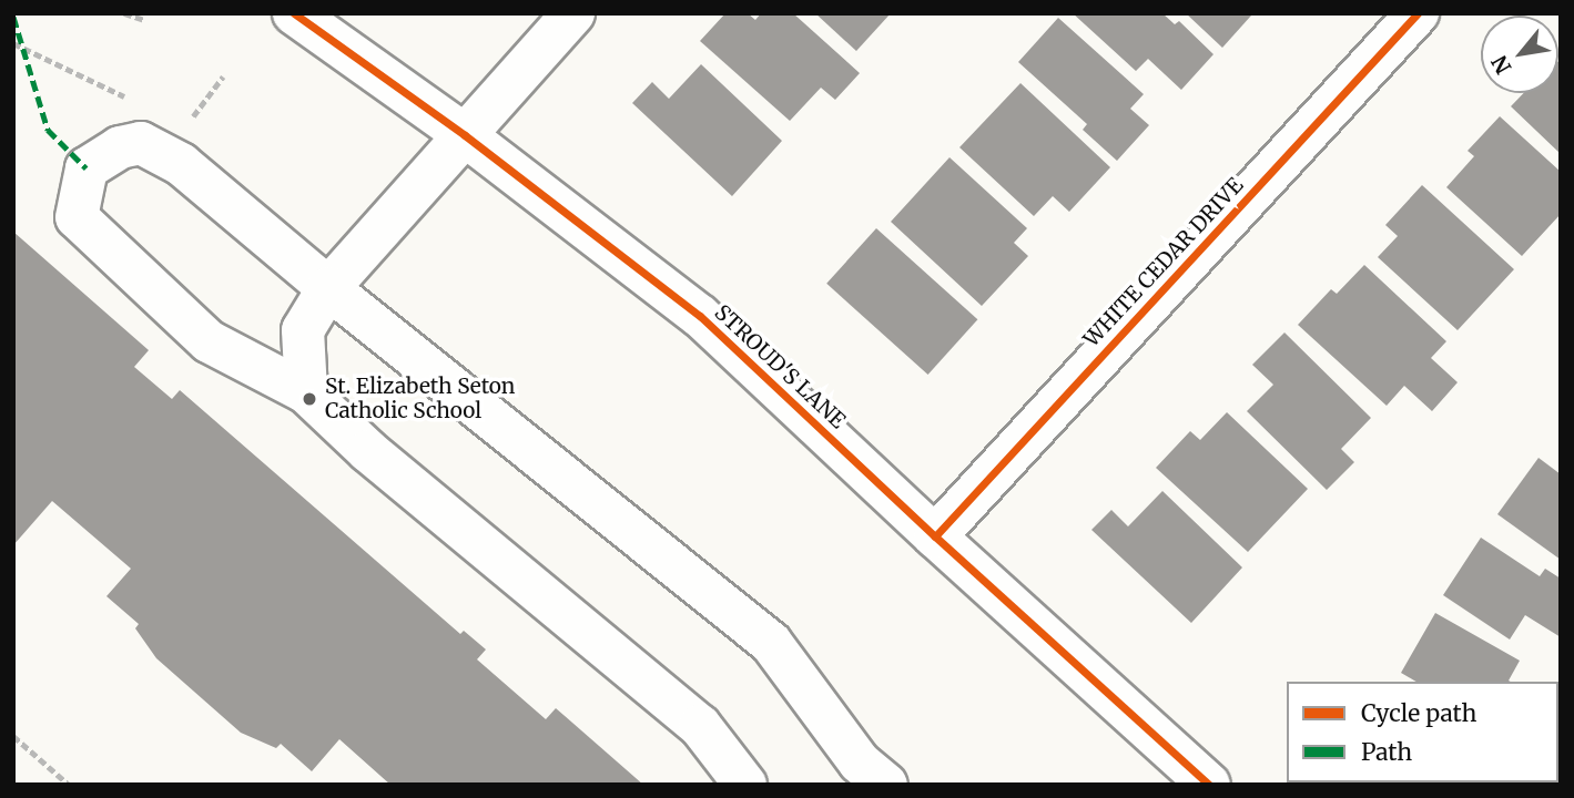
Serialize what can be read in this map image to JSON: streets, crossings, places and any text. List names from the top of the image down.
{
  "streets": {
    "street": ["WHITE CEDAR DRIVE", "STROUD'S LANE"]
  },
  "crossings": [
    ["WHITE CEDAR DRIVE", "STROUD'S LANE"]
  ],
  "places": ["St. Elizabeth Seton Catholic School"],
  "legend": ["Cycle path", "Path"],
  "north": "bottom left"
}
